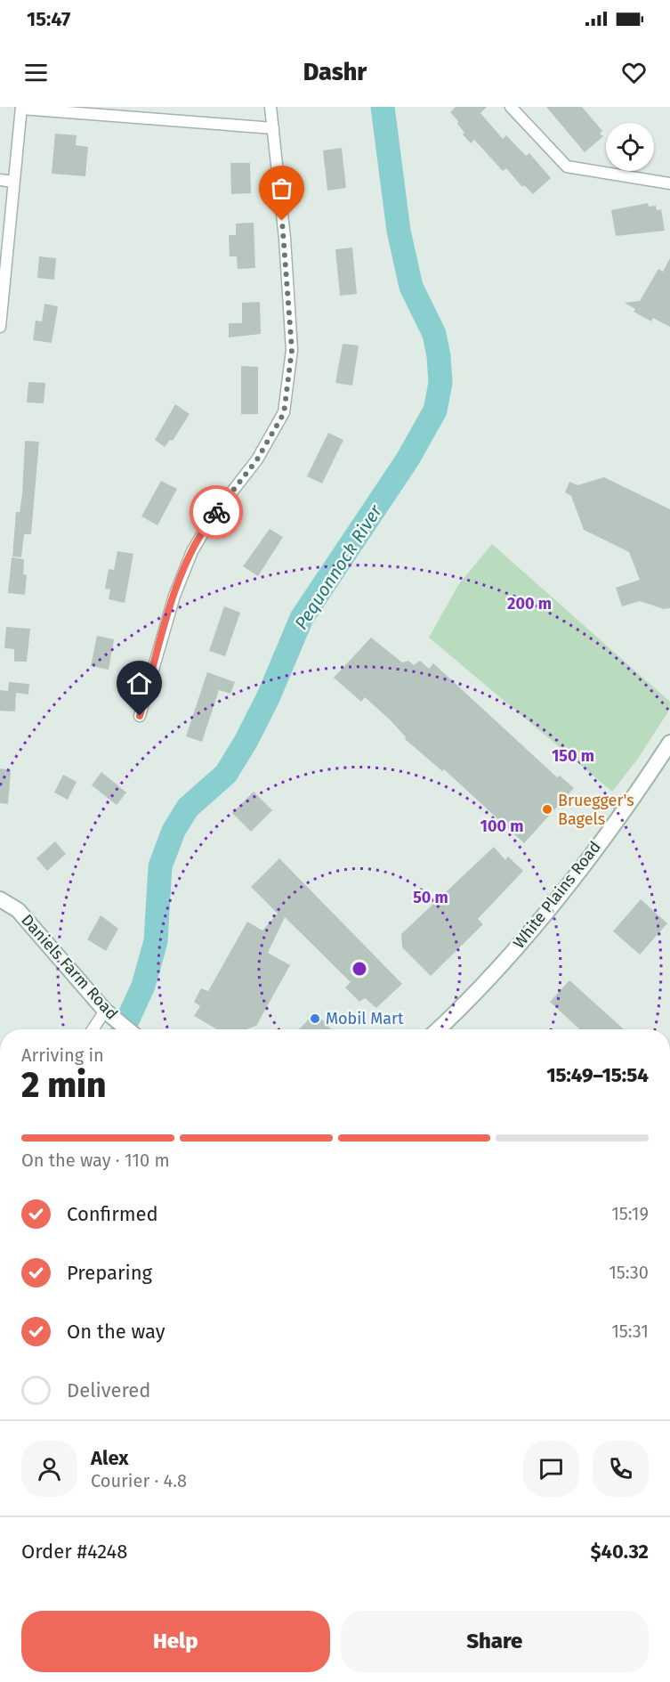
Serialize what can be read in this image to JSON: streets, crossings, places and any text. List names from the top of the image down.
{
  "streets": {
    "main road": ["White Plains Road", "Daniels Farm Road"]
  },
  "water": ["Pequonnock River"],
  "places": ["Bruegger's Bagels", "Mobil Mart"],
  "page": {
    "status": "15:47",
    "header": "Dashr",
    "heading": ["2 min", "Arriving in", "15:49–15:54"],
    "panel": [
      "Alex",
      "Courier · 4.8",
      "Order #4248",
      "$40.32"
    ],
    "bar": "On the way · 110 m",
    "list": [
      ["Confirmed", "15:19"],
      ["Preparing", "15:30"],
      ["On the way", "15:31"],
      "Delivered"
    ],
    "buttons": ["Help", "Share"]
  },
  "rings": [
    "200 m",
    "150 m",
    "100 m",
    "50 m"
  ]
}
